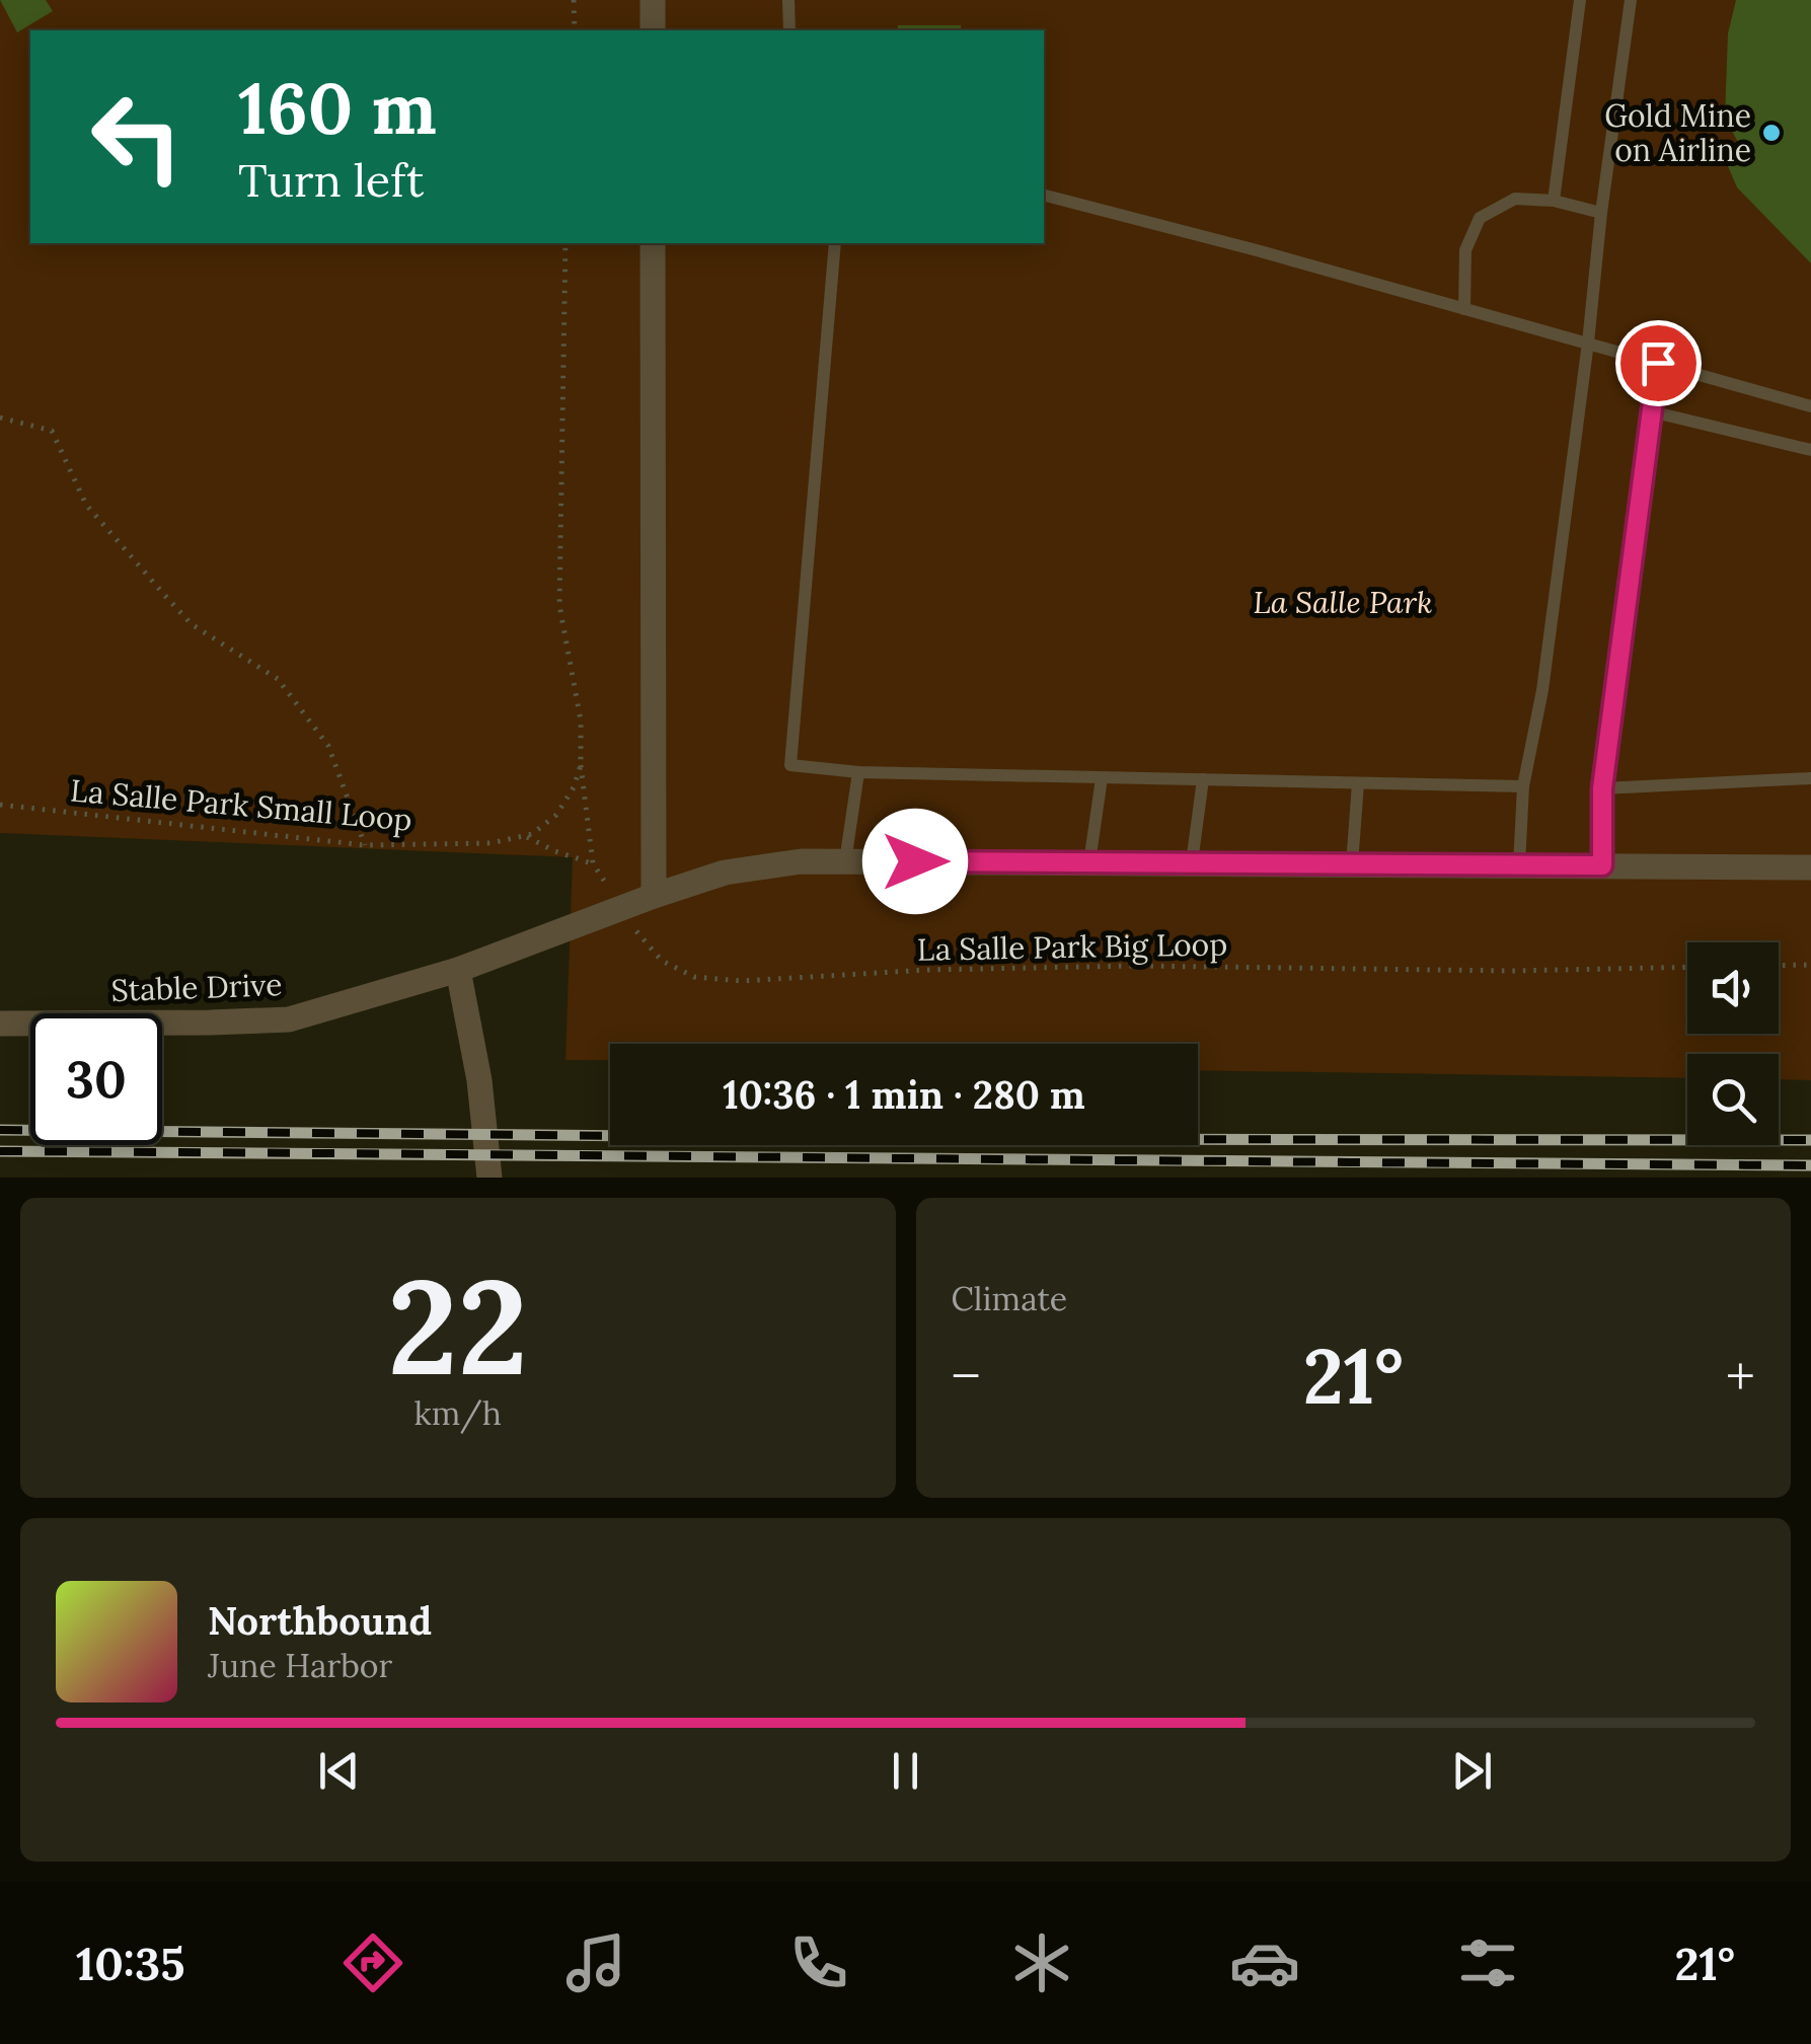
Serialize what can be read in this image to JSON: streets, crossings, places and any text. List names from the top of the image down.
{
  "streets": {
    "street": ["Stable Drive"],
    "path": ["La Salle Park Small Loop", "La Salle Park Big Loop"]
  },
  "crossings": [
    ["La Salle Park Small Loop", "La Salle Park Big Loop"],
    ["La Salle Park Big Loop", "Stable Drive"]
  ],
  "parks": ["La Salle Park"],
  "places": ["Gold Mine on Airline"],
  "page": {
    "turn": ["160 m", "Turn left"],
    "limit": "30",
    "trip": "10:36 · 1 min · 280 m",
    "tile": [
      ["22", "km/h"],
      "Climate"
    ],
    "heat": ["−", "21°", "+"],
    "song": ["Northbound", "June Harbor"],
    "tabs": ["10:35", "21°"]
  }
}
